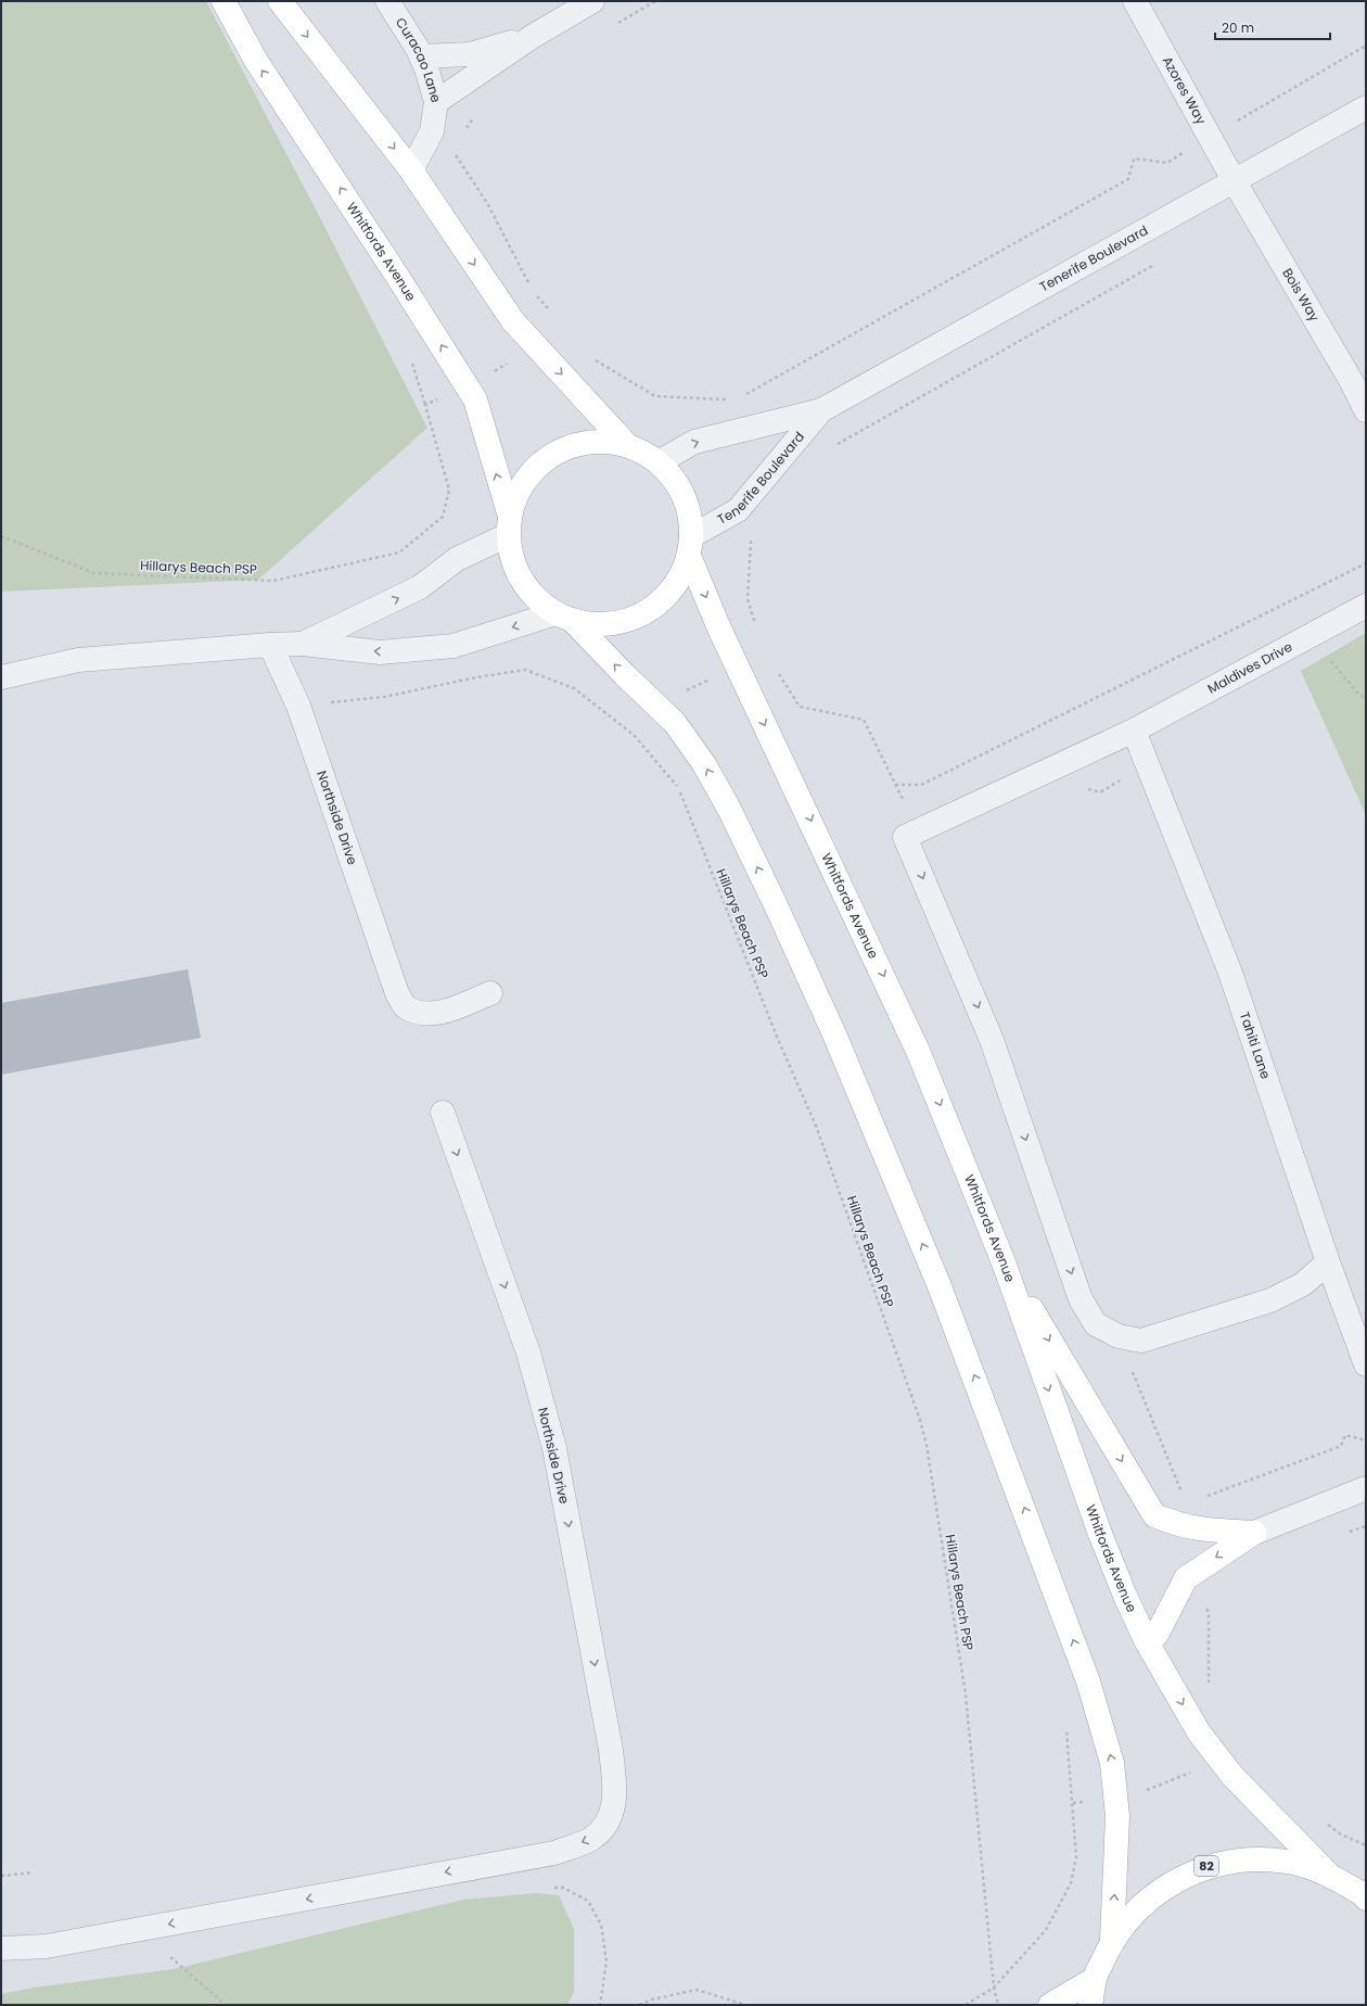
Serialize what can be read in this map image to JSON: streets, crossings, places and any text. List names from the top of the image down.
{
  "streets": {
    "main road": ["Whitfords Avenue", "82"],
    "street": [
      "Curacao Lane",
      "Azores Way",
      "Tenerife Boulevard",
      "Bois Way",
      "Maldives Drive",
      "Northside Drive",
      "Tahiti Lane"
    ],
    "path": ["Hillarys Beach PSP"]
  },
  "crossings": [
    ["Azores Way", "Tenerife Boulevard"],
    ["Azores Way", "Bois Way"],
    ["Whitfords Avenue", "Tenerife Boulevard"],
    ["Whitfords Avenue", "82"],
    ["Tenerife Boulevard", "Bois Way"],
    ["Maldives Drive", "Tahiti Lane"]
  ],
  "scale_bar": "20 m"
}
